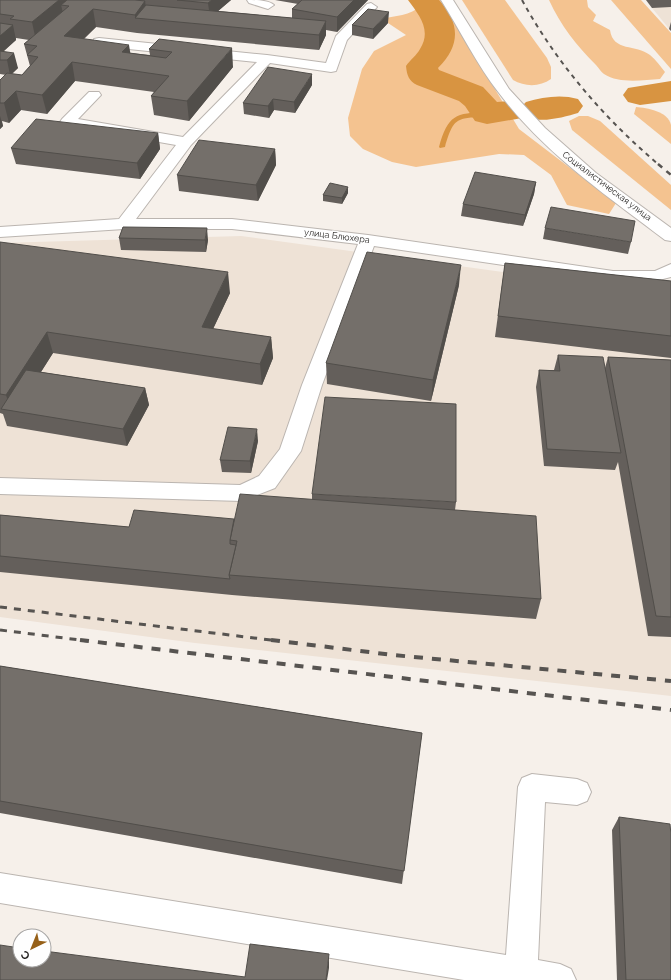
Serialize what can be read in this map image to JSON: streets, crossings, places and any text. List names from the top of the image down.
{
  "streets": {
    "street": ["Социалистическая улица", "улица Блюхера"]
  },
  "north": "bottom left"
}
